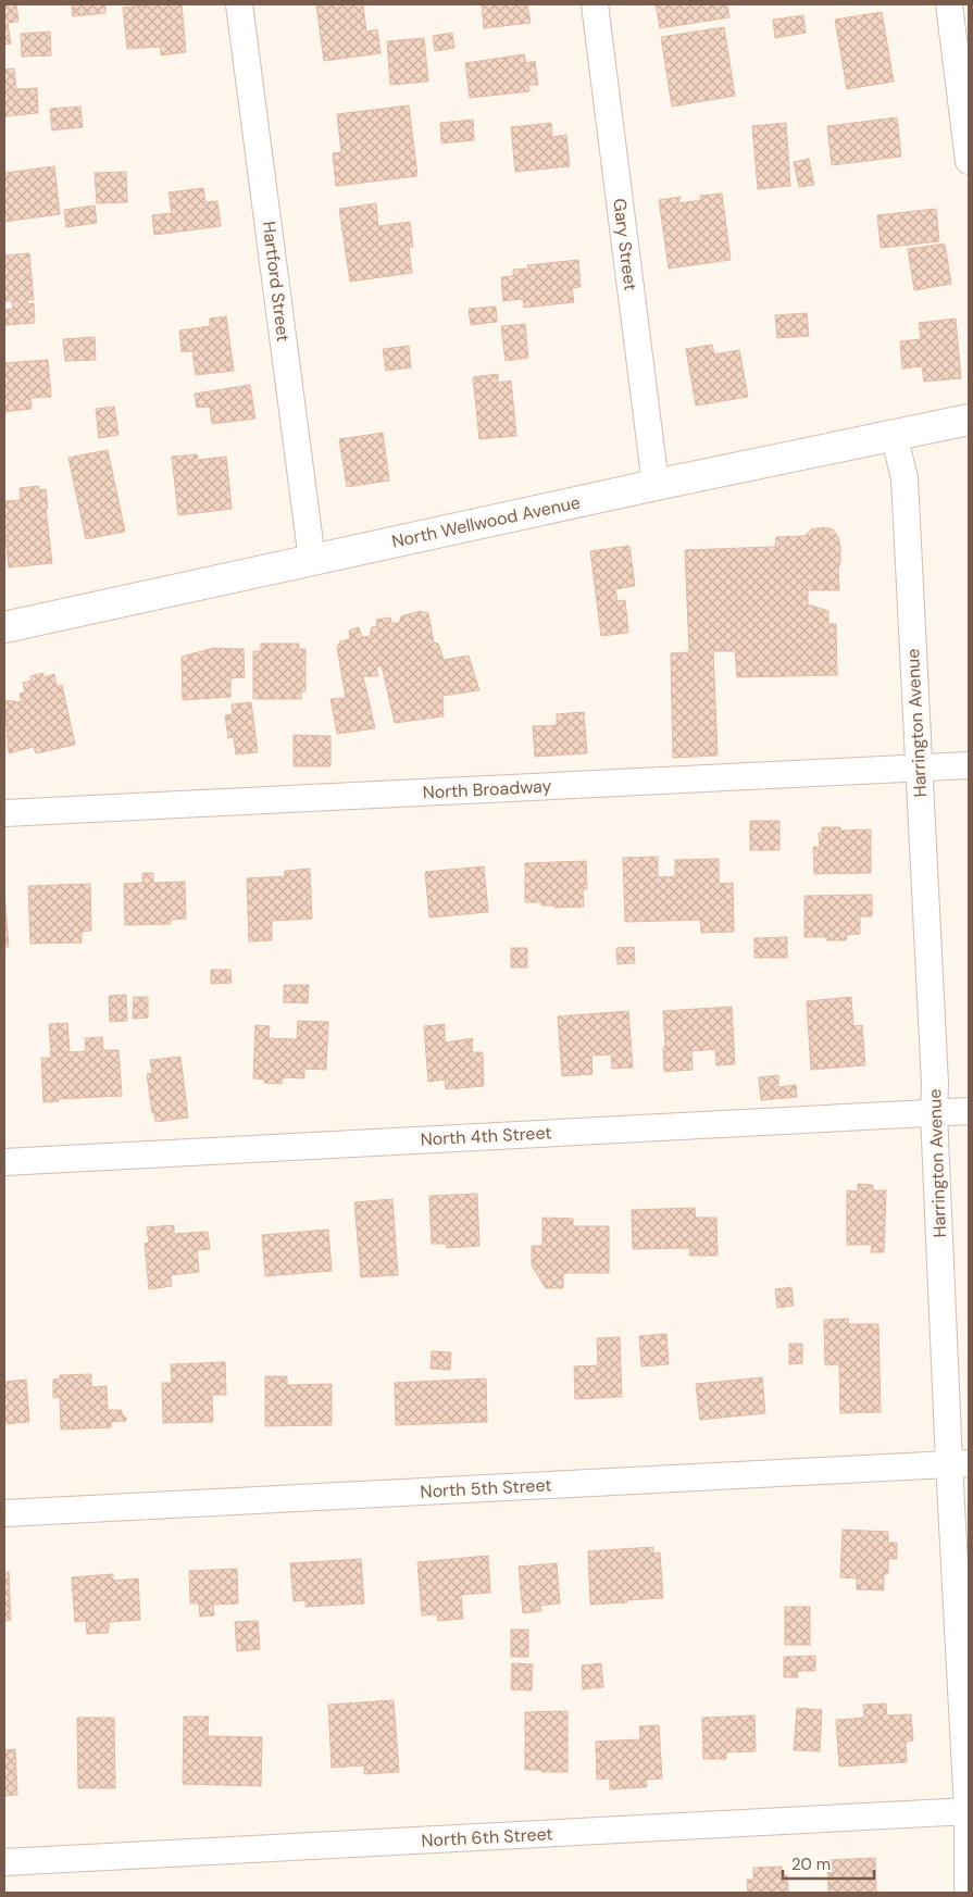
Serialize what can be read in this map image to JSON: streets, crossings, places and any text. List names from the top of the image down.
{
  "streets": {
    "main road": ["North Wellwood Avenue"],
    "street": [
      "Gary Street",
      "Hartford Street",
      "Harrington Avenue",
      "North Broadway",
      "North 4th Street",
      "North 5th Street",
      "North 6th Street"
    ]
  },
  "crossings": [
    ["Gary Street", "North Wellwood Avenue"],
    ["Hartford Street", "North Wellwood Avenue"],
    ["North Wellwood Avenue", "Harrington Avenue"],
    ["Harrington Avenue", "North Broadway"],
    ["Harrington Avenue", "North 4th Street"],
    ["Harrington Avenue", "North 5th Street"],
    ["Harrington Avenue", "North 6th Street"]
  ],
  "scale_bar": "20 m"
}
